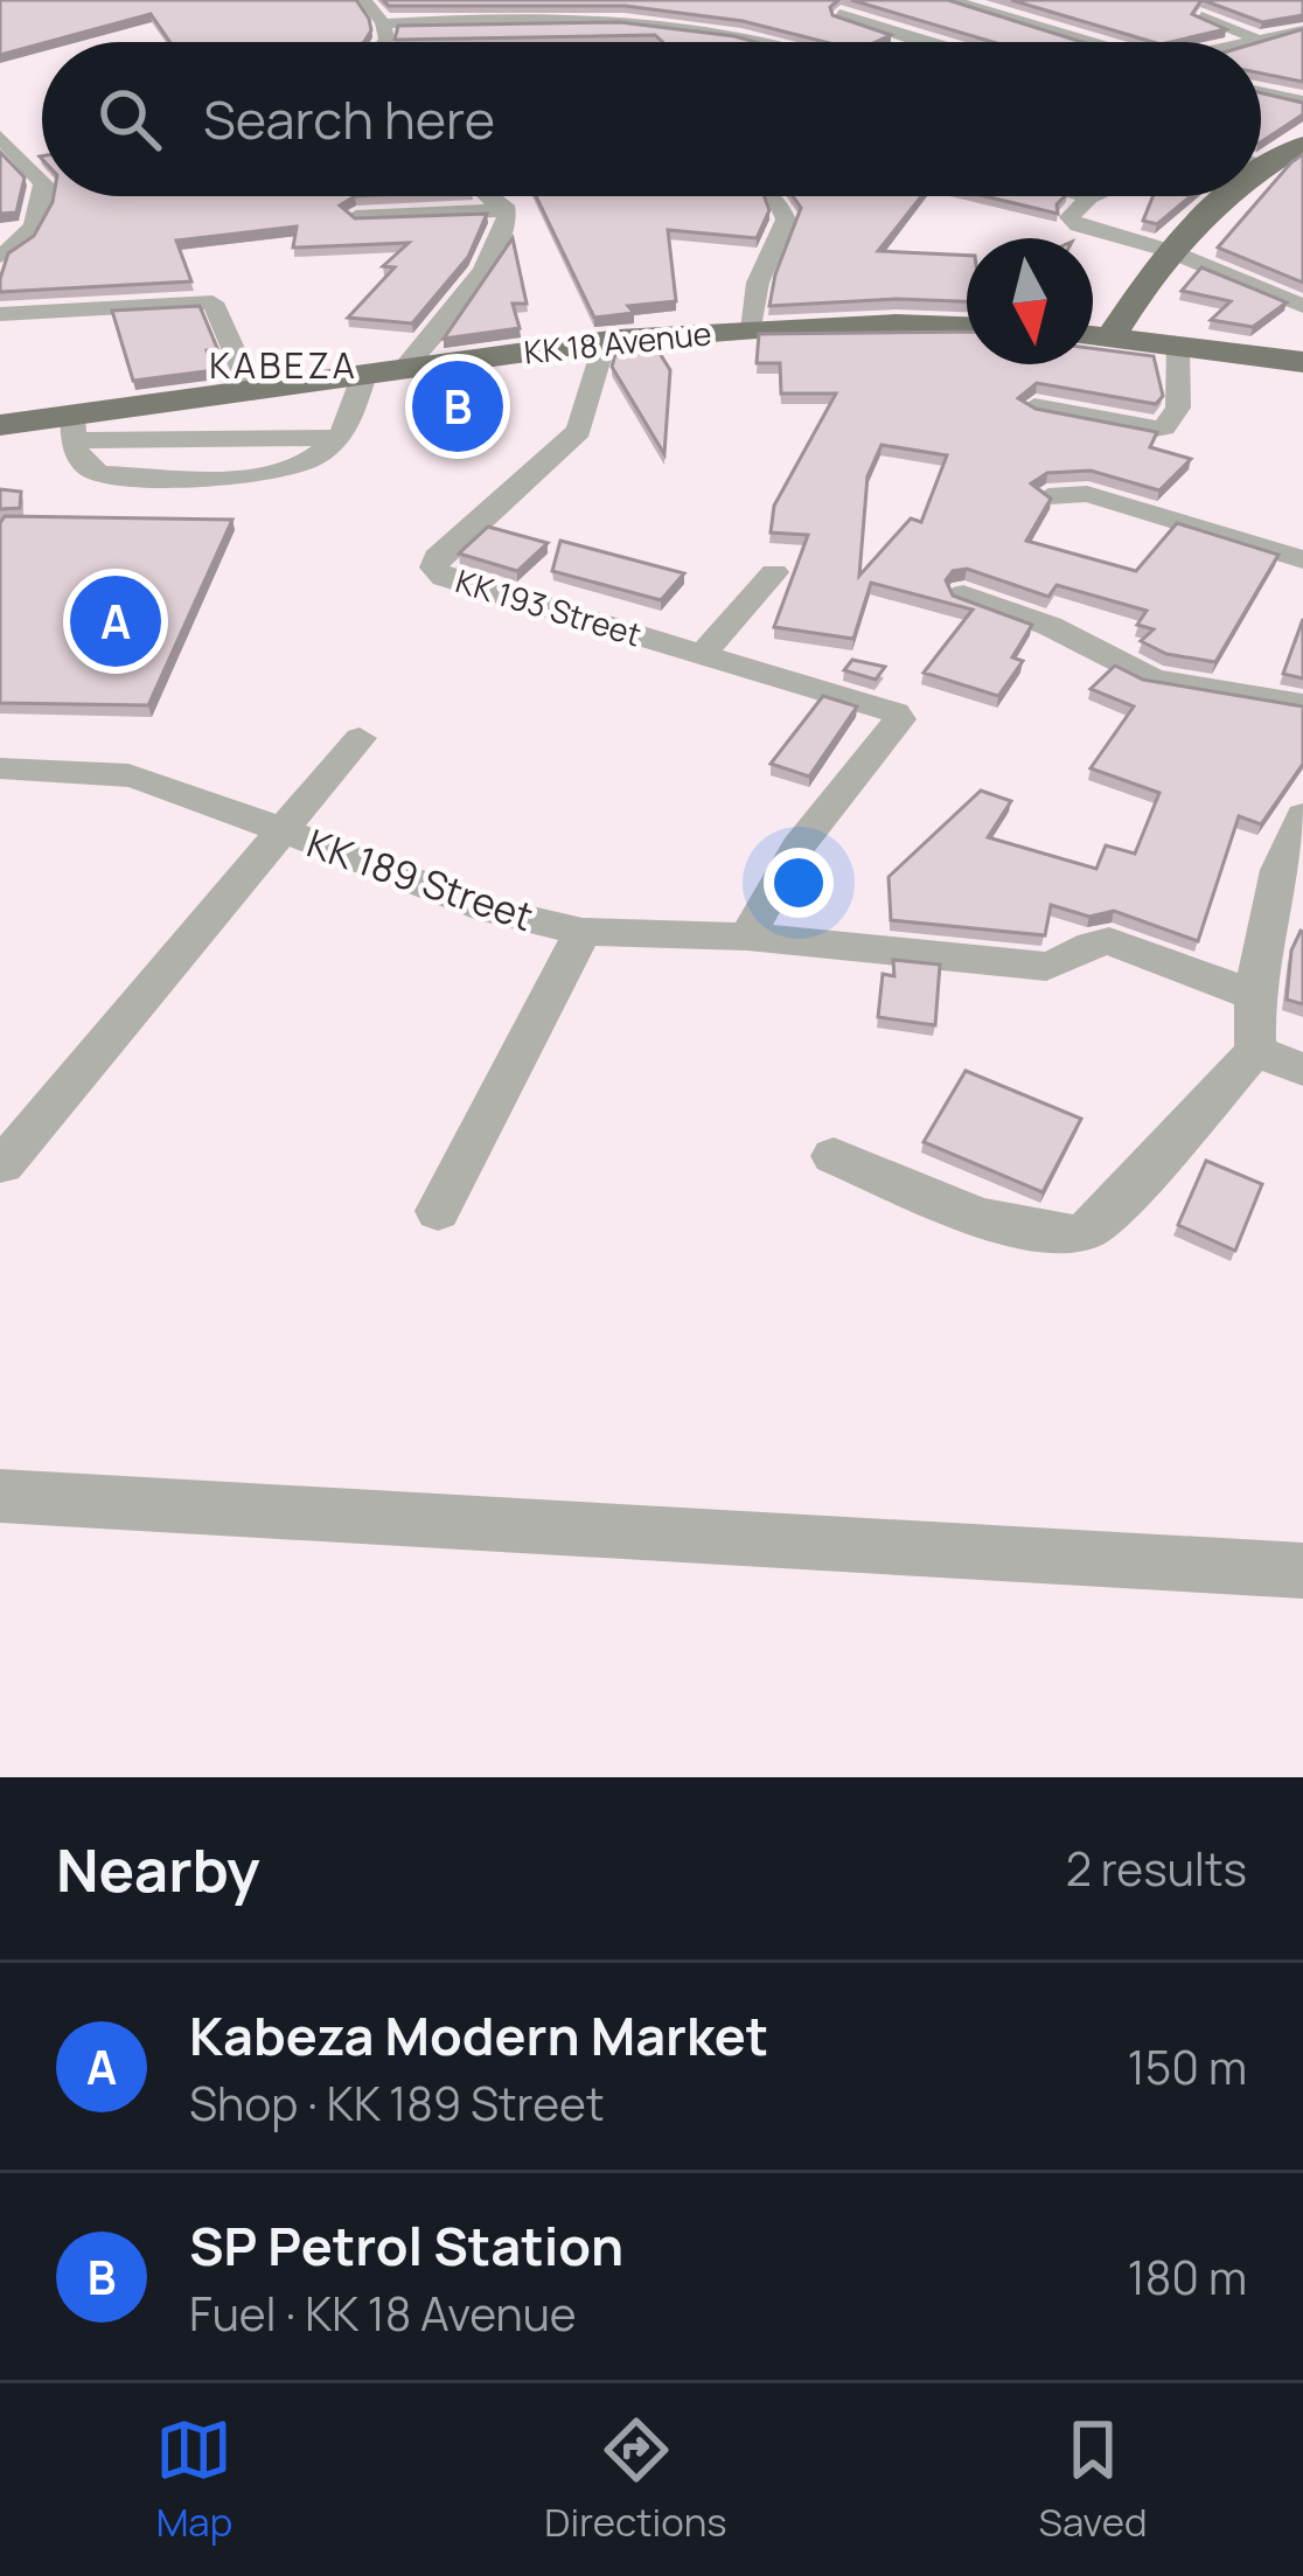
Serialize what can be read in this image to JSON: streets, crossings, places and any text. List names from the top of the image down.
{
  "streets": {
    "main road": ["KK 18 Avenue"],
    "street": ["KK 193 Street", "KK 189 Street"]
  },
  "crossings": [
    ["KK 18 Avenue", "KK 193 Street"],
    ["KK 193 Street", "KK 189 Street"]
  ],
  "districts": ["KABEZA"],
  "north": "bottom",
  "page": {
    "search": "Search here",
    "pins": ["B", "A"],
    "heading": ["Nearby", "2 results"],
    "list": [
      {
        "mark": "A",
        "name": "Kabeza Modern Market",
        "note": "Shop · KK 189 Street",
        "value": "150 m"
      },
      {
        "mark": "B",
        "name": "SP Petrol Station",
        "note": "Fuel · KK 18 Avenue",
        "value": "180 m"
      }
    ],
    "nav": ["Map", "Directions", "Saved"]
  }
}
